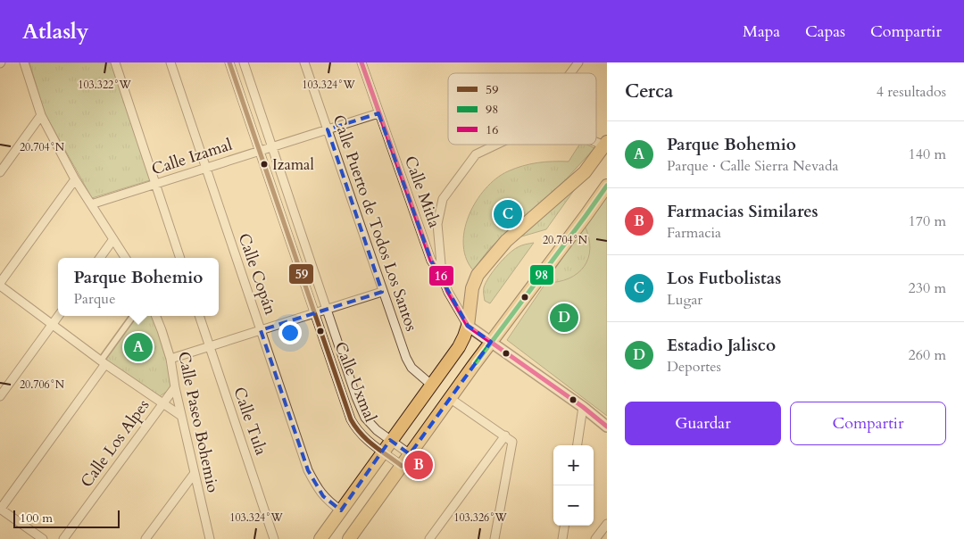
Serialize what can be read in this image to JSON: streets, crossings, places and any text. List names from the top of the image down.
{
  "streets": {
    "street": [
      "Calle Izamal",
      "Calle Mitla",
      "Calle Puerto de Todos Los Santos",
      "Calle Copán",
      "Calle Uxmal",
      "Calle Tula",
      "Calle Paseo Bohemio",
      "Calle Los Alpes"
    ]
  },
  "crossings": [
    ["Calle Izamal", "Calle Mitla"],
    ["Calle Izamal", "Calle Puerto de Todos Los Santos"],
    ["Calle Izamal", "Calle Copán"],
    ["Calle Izamal", "Calle Uxmal"],
    ["Calle Paseo Bohemio", "Calle Los Alpes"]
  ],
  "places": ["Izamal"],
  "lines": ["transit line 59", "transit line 16", "transit line 98"],
  "legend": ["59", "98", "16"],
  "scale_bar": "100 m",
  "page": {
    "header": "Atlasly",
    "nav": ["Mapa", "Capas", "Compartir"],
    "heading": ["Cerca", "4 resultados"],
    "list": [
      {
        "mark": "A",
        "name": "Parque Bohemio",
        "note": "Parque · Calle Sierra Nevada",
        "value": "140 m"
      },
      {
        "mark": "B",
        "name": "Farmacias Similares",
        "note": "Farmacia",
        "value": "170 m"
      },
      {
        "mark": "C",
        "name": "Los Futbolistas",
        "note": "Lugar",
        "value": "230 m"
      },
      {
        "mark": "D",
        "name": "Estadio Jalisco",
        "note": "Deportes",
        "value": "260 m"
      }
    ],
    "pins": [
      "C",
      "D",
      "A",
      "B"
    ],
    "popup": ["Parque Bohemio", "Parque"],
    "buttons": ["Guardar", "Compartir"],
    "map_buttons": ["+", "−"],
    "scale": "100 m"
  },
  "coordinates": [
    "103.322°W",
    "103.324°W",
    "20.704°N",
    "20.706°N",
    "103.326°W"
  ]
}
